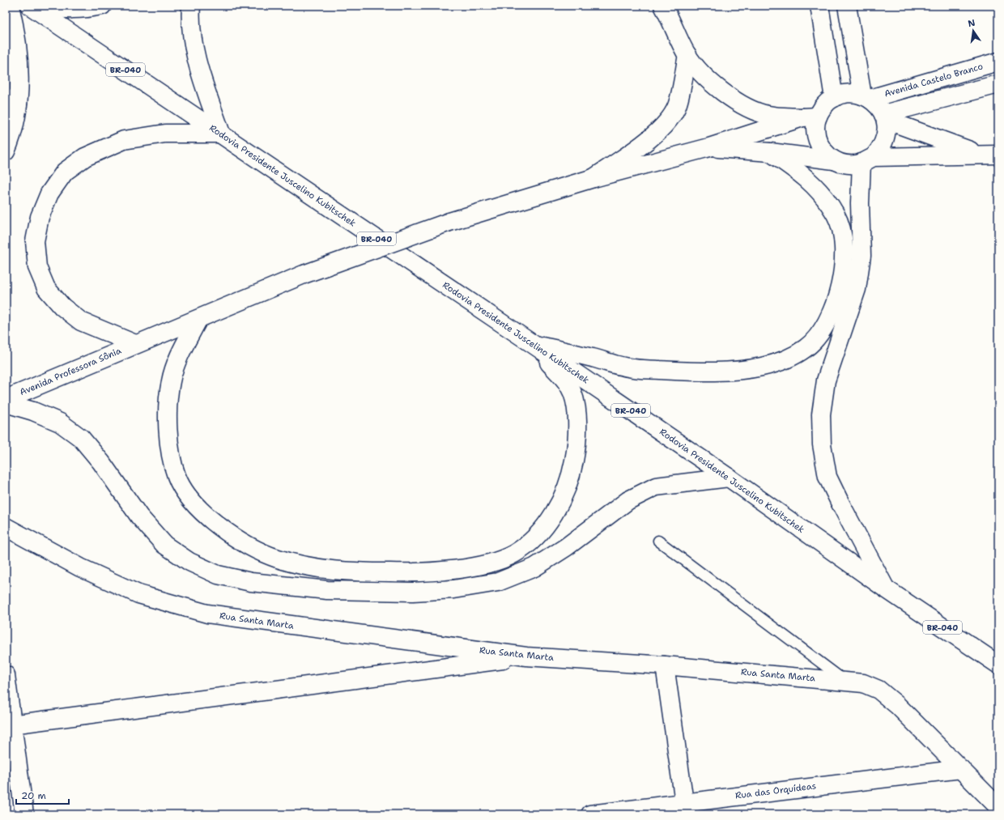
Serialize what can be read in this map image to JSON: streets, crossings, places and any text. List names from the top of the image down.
{
  "streets": {
    "main road": [
      "BR-040",
      "Avenida Castelo Branco",
      "Rodovia Presidente Juscelino Kubitschek",
      "Avenida Professora Sônia",
      "Rua Santa Marta",
      "Rua das Orquídeas"
    ]
  },
  "crossings": [
    ["Avenida Castelo Branco", "Avenida Professora Sônia"],
    ["Rua Santa Marta", "Rua das Orquídeas"]
  ],
  "scale_bar": "20 m",
  "north": "top"
}
